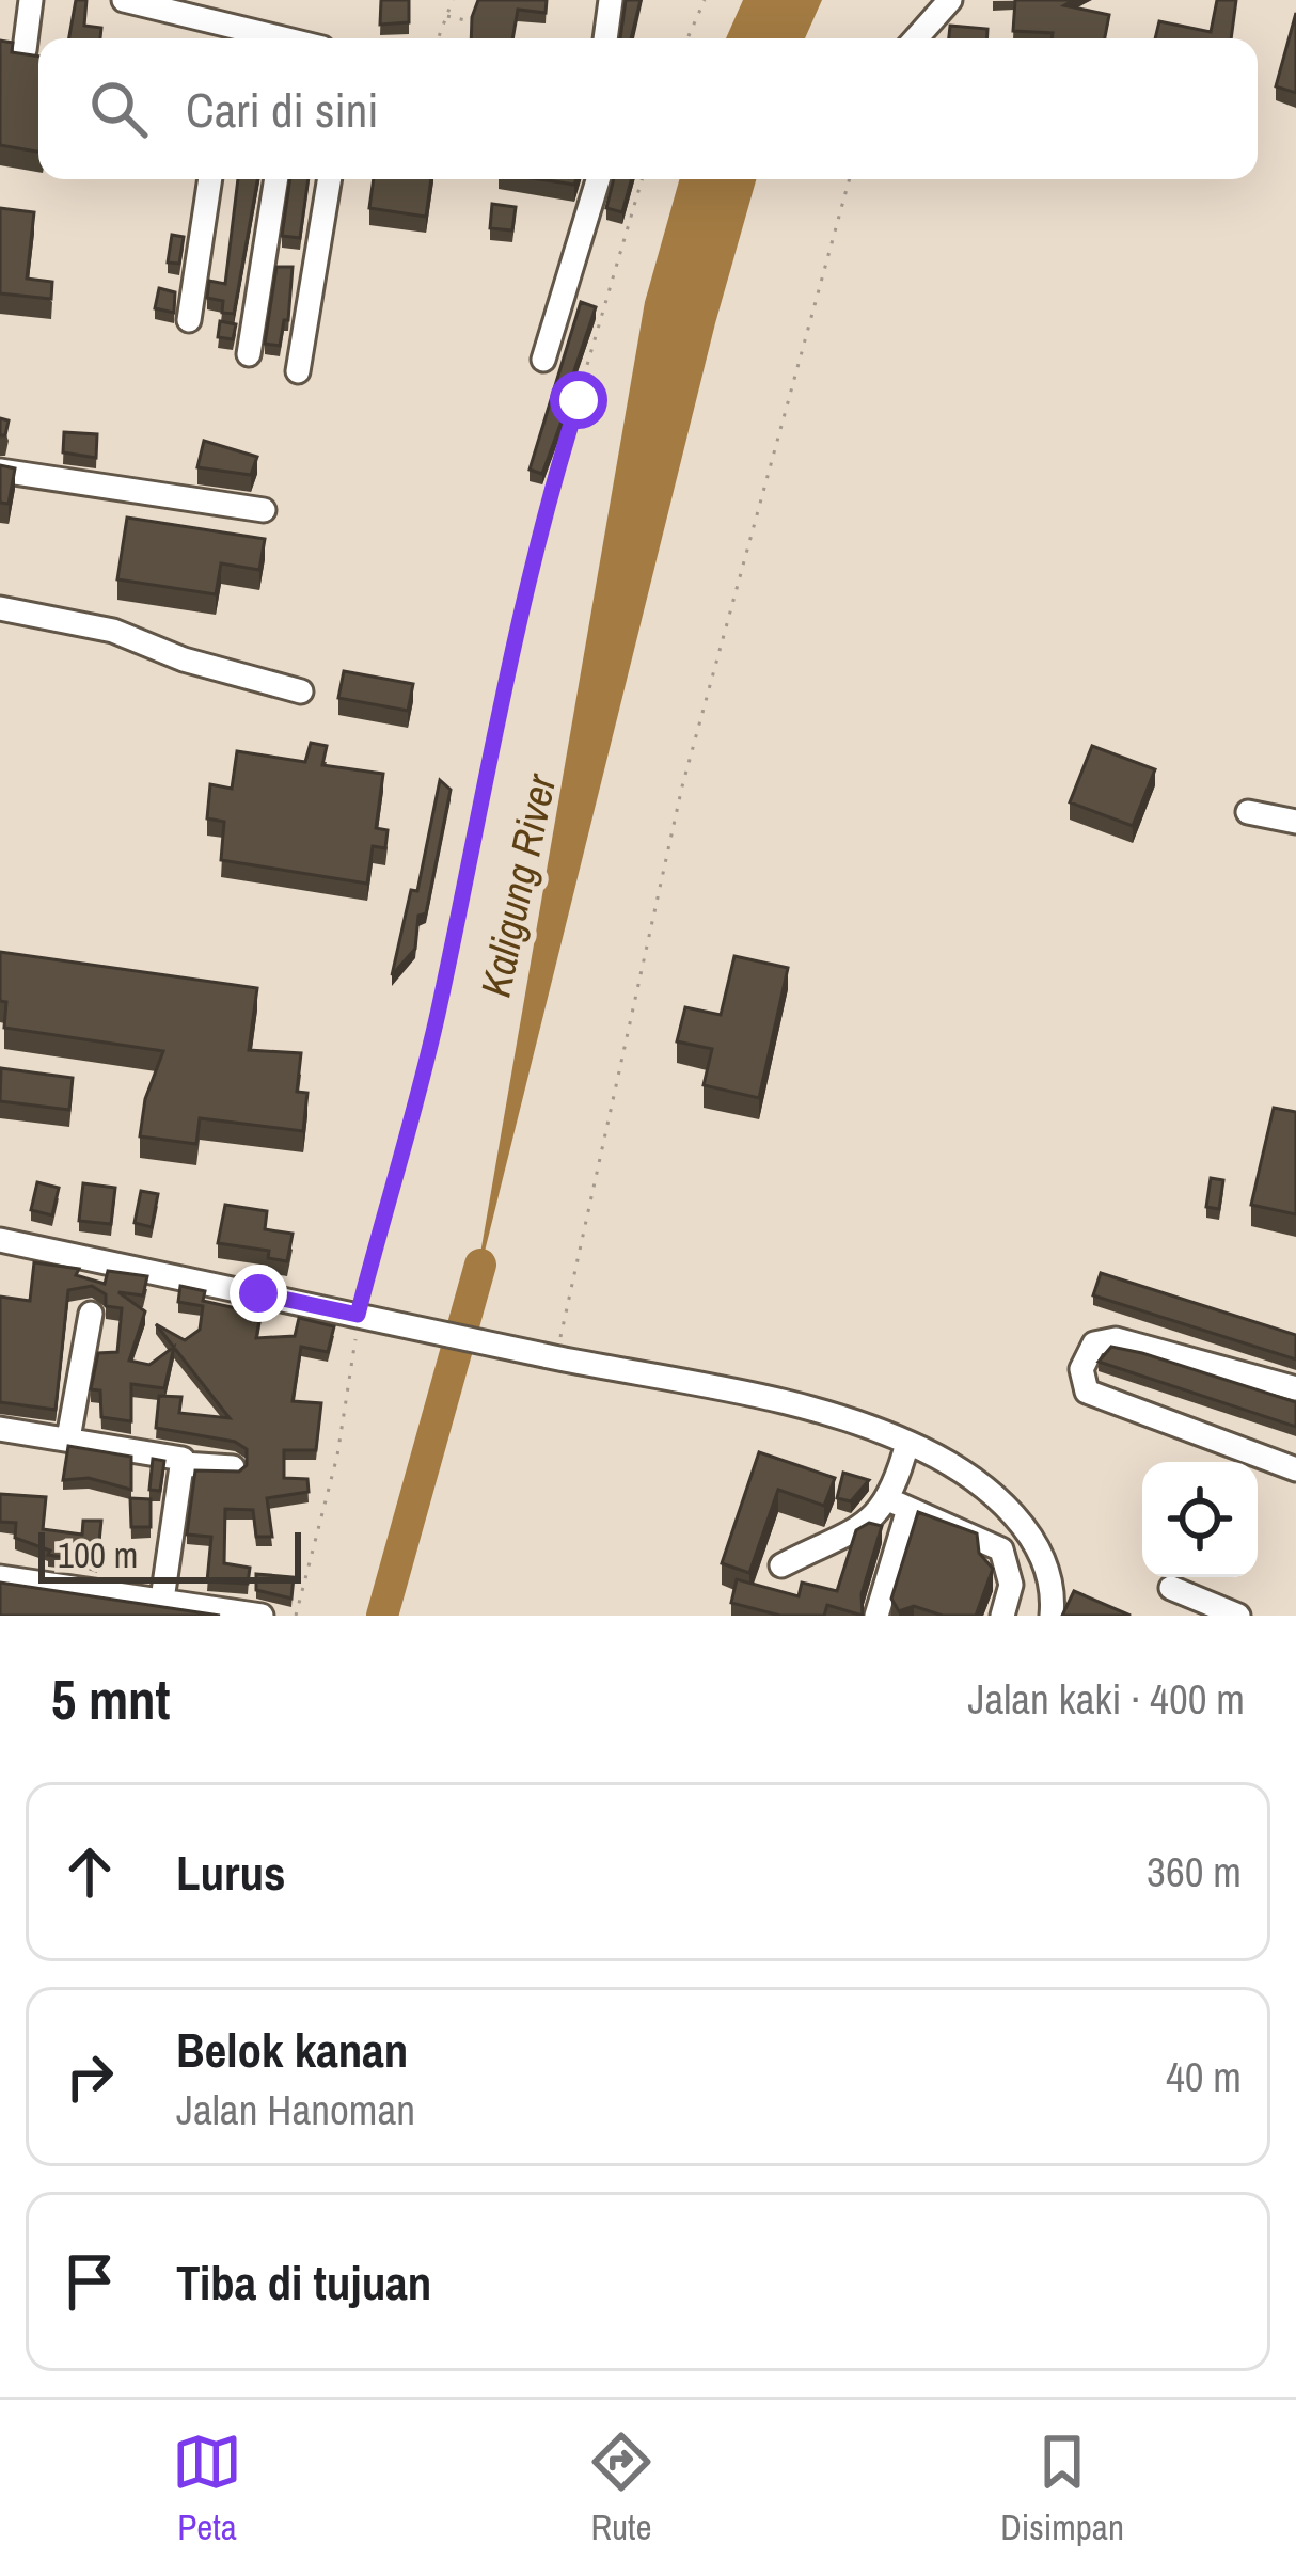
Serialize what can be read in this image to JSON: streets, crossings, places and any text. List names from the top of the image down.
{
  "water": ["Kaligung River"],
  "scale_bar": "100 m",
  "page": {
    "search": "Cari di sini",
    "scale": "100 m",
    "heading": ["5 mnt", "Jalan kaki · 400 m"],
    "list": [
      ["Lurus", "360 m"],
      ["Belok kanan", "Jalan Hanoman", "40 m"],
      "Tiba di tujuan"
    ],
    "nav": ["Peta", "Rute", "Disimpan"]
  }
}
